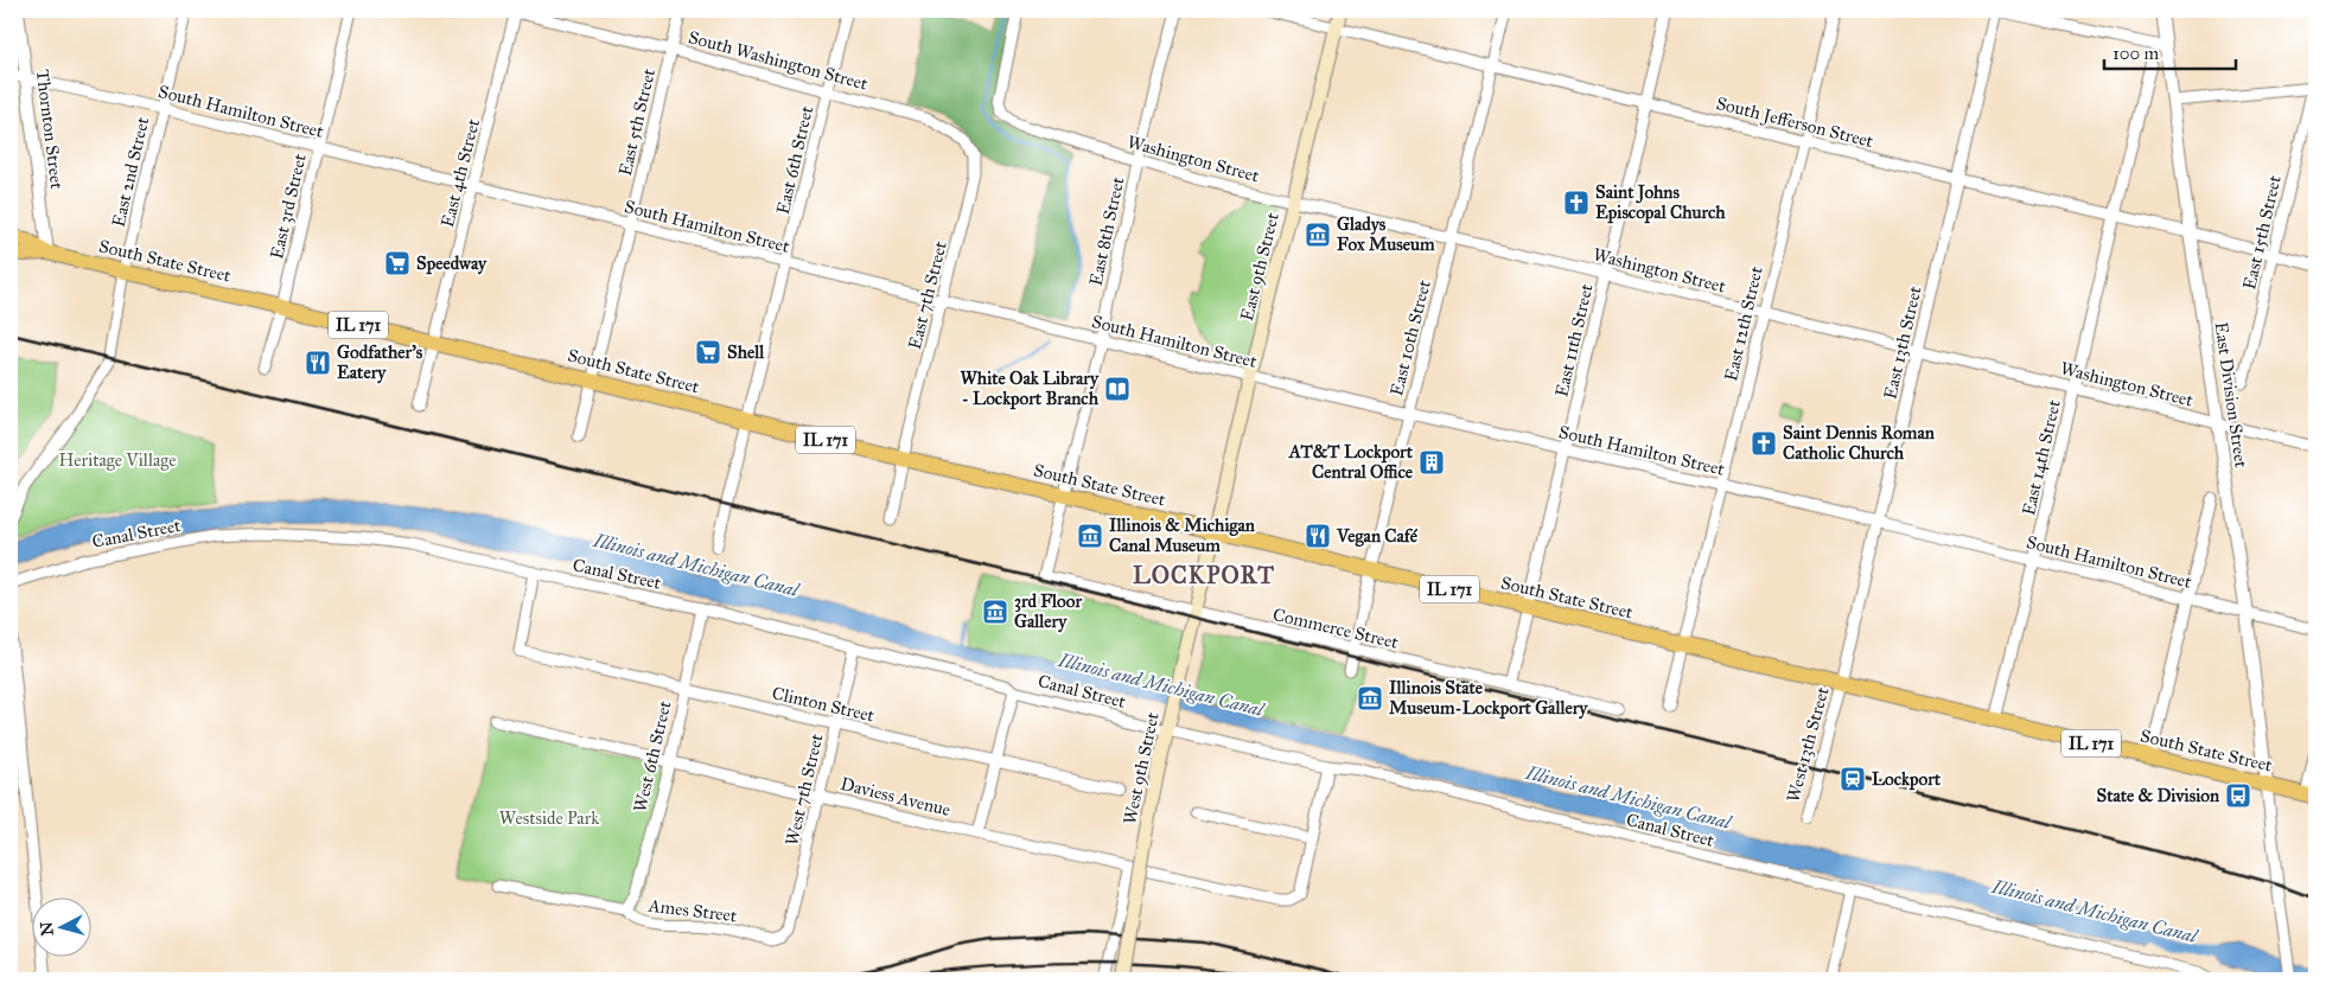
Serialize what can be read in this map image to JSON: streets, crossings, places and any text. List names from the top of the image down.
{
  "streets": {
    "main road": [
      "South State Street",
      "East 9th Street",
      "IL 171",
      "West 9th Street"
    ],
    "street": [
      "South Washington Street",
      "South Hamilton Street",
      "East 5th Street",
      "South Jefferson Street",
      "Thornton Street",
      "Washington Street",
      "East 6th Street",
      "East 2nd Street",
      "East 4th Street",
      "East 3rd Street",
      "East 8th Street",
      "East 15th Street",
      "East 7th Street",
      "East 12th Street",
      "East 10th Street",
      "East 11th Street",
      "East 13th Street",
      "East Division Street",
      "East 14th Street",
      "Canal Street",
      "Commerce Street",
      "Clinton Street",
      "West 13th Street",
      "West 6th Street",
      "West 7th Street",
      "Daviess Avenue",
      "Ames Street"
    ]
  },
  "crossings": [
    ["South Washington Street", "East 5th Street"],
    ["South Washington Street", "East 6th Street"],
    ["South Washington Street", "East 4th Street"],
    ["South Washington Street", "East 7th Street"],
    ["South Hamilton Street", "East 5th Street"],
    ["South Hamilton Street", "Thornton Street"],
    ["South Hamilton Street", "East 6th Street"],
    ["South Hamilton Street", "East 2nd Street"],
    ["South Hamilton Street", "East 4th Street"],
    ["South Hamilton Street", "East 3rd Street"],
    ["South Hamilton Street", "East 8th Street"],
    ["South Hamilton Street", "East 9th Street"],
    ["South Hamilton Street", "East 7th Street"],
    ["South Hamilton Street", "East 12th Street"],
    ["South Hamilton Street", "East 10th Street"],
    ["South Hamilton Street", "East 11th Street"],
    ["South Hamilton Street", "East 13th Street"],
    ["South Hamilton Street", "East Division Street"],
    ["South Hamilton Street", "East 14th Street"],
    ["East 5th Street", "South State Street"],
    ["South Jefferson Street", "East 15th Street"],
    ["South Jefferson Street", "East 9th Street"],
    ["South Jefferson Street", "East 12th Street"],
    ["South Jefferson Street", "East 10th Street"],
    ["South Jefferson Street", "East 11th Street"],
    ["South Jefferson Street", "East 13th Street"],
    ["South Jefferson Street", "East Division Street"],
    ["South Jefferson Street", "East 14th Street"],
    ["Thornton Street", "South State Street"],
    ["Thornton Street", "IL 171"],
    ["Washington Street", "East 8th Street"],
    ["Washington Street", "East 9th Street"],
    ["Washington Street", "East 12th Street"],
    ["Washington Street", "East 10th Street"],
    ["Washington Street", "East 11th Street"],
    ["Washington Street", "East 13th Street"],
    ["Washington Street", "East Division Street"],
    ["Washington Street", "East 14th Street"],
    ["East 6th Street", "South State Street"],
    ["East 2nd Street", "South State Street"],
    ["East 4th Street", "South State Street"],
    ["East 3rd Street", "South State Street"],
    ["East 8th Street", "South State Street"],
    ["East 8th Street", "Commerce Street"],
    ["South State Street", "East 9th Street"],
    ["South State Street", "East 7th Street"],
    ["South State Street", "East 12th Street"],
    ["South State Street", "IL 171"],
    ["South State Street", "East 10th Street"],
    ["South State Street", "East 11th Street"],
    ["South State Street", "East 13th Street"],
    ["South State Street", "East Division Street"],
    ["South State Street", "East 14th Street"],
    ["South State Street", "West 13th Street"],
    ["South State Street", "West 9th Street"],
    ["East 9th Street", "West 9th Street"],
    ["East 10th Street", "Commerce Street"],
    ["East 11th Street", "Commerce Street"],
    ["East 13th Street", "West 13th Street"],
    ["Canal Street", "Clinton Street"],
    ["Canal Street", "West 6th Street"],
    ["Canal Street", "West 9th Street"],
    ["Canal Street", "West 7th Street"],
    ["Commerce Street", "West 9th Street"],
    ["Clinton Street", "West 6th Street"],
    ["Clinton Street", "West 7th Street"],
    ["West 6th Street", "Daviess Avenue"],
    ["West 6th Street", "Ames Street"],
    ["West 7th Street", "Daviess Avenue"],
    ["West 7th Street", "Ames Street"]
  ],
  "districts": ["LOCKPORT"],
  "water": ["Illinois and Michigan Canal"],
  "parks": ["Heritage Village", "Westside Park"],
  "places": {
    "church": ["Saint Johns Episcopal Church", "Saint Dennis Roman Catholic Church"],
    "museum": [
      "Gladys Fox Museum",
      "Illinois & Michigan Canal Museum",
      "3rd Floor Gallery",
      "Illinois State Museum-Lockport Gallery"
    ],
    "supermarket": ["Speedway", "Shell"],
    "restaurant": ["Godfather's Eatery", "Vegan Café"],
    "library": ["White Oak Library - Lockport Branch"],
    "building": ["AT&T Lockport Central Office"],
    "station": ["Lockport"],
    "bus stop": ["State & Division"]
  },
  "scale_bar": "100 m",
  "north": "left"
}
